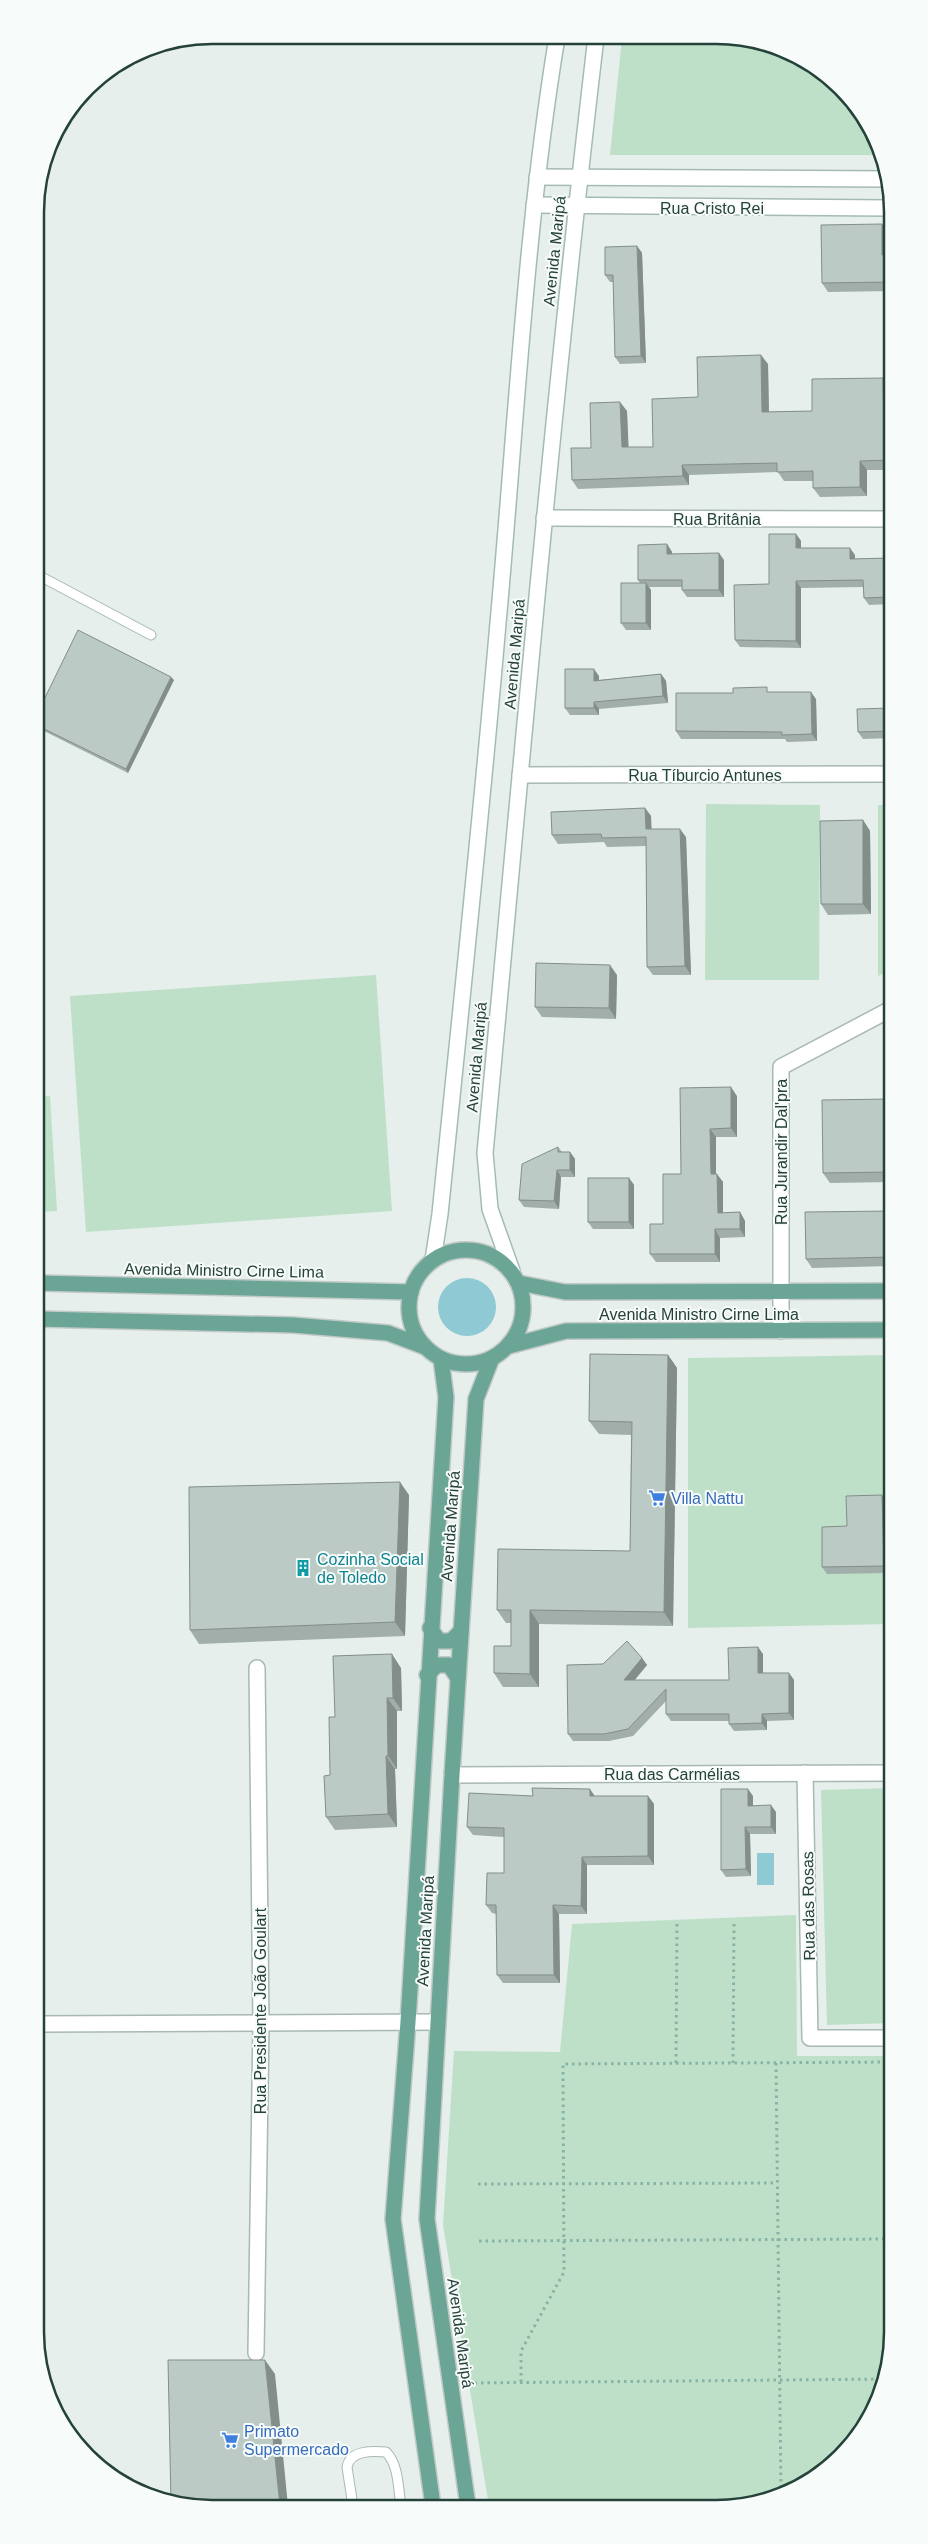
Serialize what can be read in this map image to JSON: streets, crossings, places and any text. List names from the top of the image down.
{
  "streets": {
    "main road": ["Avenida Maripá", "Avenida Ministro Cirne Lima"],
    "street": [
      "Rua Cristo Rei",
      "Rua Britânia",
      "Rua Tíburcio Antunes",
      "Rua Jurandir Dal'pra",
      "Rua das Carmélias",
      "Rua das Rosas",
      "Rua Presidente João Goulart"
    ]
  },
  "crossings": [
    ["Rua Cristo Rei", "Avenida Maripá"],
    ["Avenida Maripá", "Rua Britânia"],
    ["Avenida Maripá", "Rua Tíburcio Antunes"],
    ["Avenida Maripá", "Avenida Ministro Cirne Lima"],
    ["Avenida Maripá", "Rua das Carmélias"],
    ["Rua Jurandir Dal'pra", "Avenida Ministro Cirne Lima"],
    ["Rua das Carmélias", "Rua das Rosas"]
  ],
  "places": {
    "supermarket": ["Villa Nattu", "Primato Supermercado"],
    "building": ["Cozinha Social de Toledo"]
  }
}
